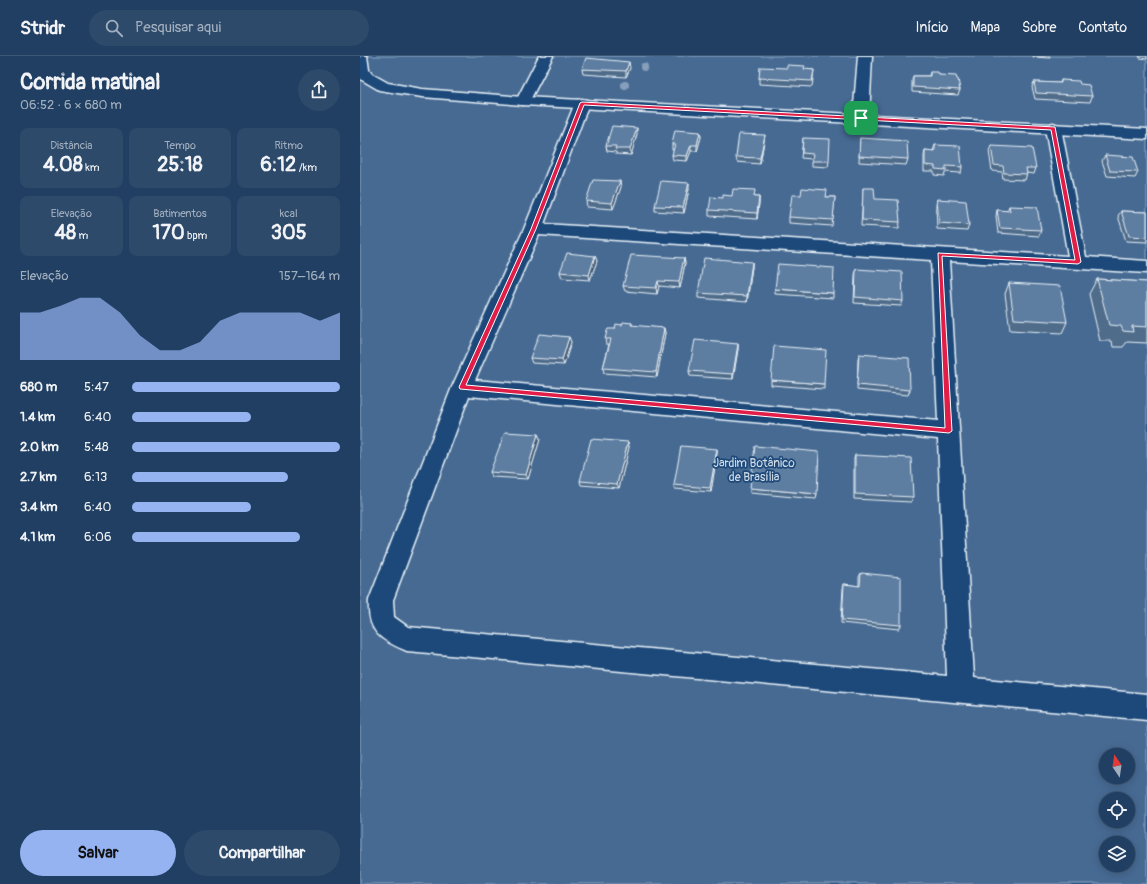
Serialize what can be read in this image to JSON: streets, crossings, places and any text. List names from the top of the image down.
{
  "parks": ["Jardim Botânico de Brasília"],
  "north": "top",
  "page": {
    "header": "Stridr",
    "search": "Pesquisar aqui",
    "nav": [
      "Início",
      "Mapa",
      "Sobre",
      "Contato"
    ],
    "heading": ["Corrida matinal", "06:52 · 6 × 680 m"],
    "stats": [
      ["Distância", "4.08 km"],
      ["Tempo", "25:18"],
      ["Ritmo", "6:12 /km"],
      ["Elevação", "48 m"],
      ["Batimentos", "170 bpm"],
      ["kcal", "305"]
    ],
    "chart": ["Elevação", "157–164 m"],
    "list": [
      {
        "name": "680 m",
        "note": "5:47"
      },
      {
        "name": "1.4 km",
        "note": "6:40"
      },
      {
        "name": "2.0 km",
        "note": "5:48"
      },
      {
        "name": "2.7 km",
        "note": "6:13"
      },
      {
        "name": "3.4 km",
        "note": "6:40"
      },
      {
        "name": "4.1 km",
        "note": "6:06"
      }
    ],
    "buttons": ["Salvar", "Compartilhar"]
  }
}
